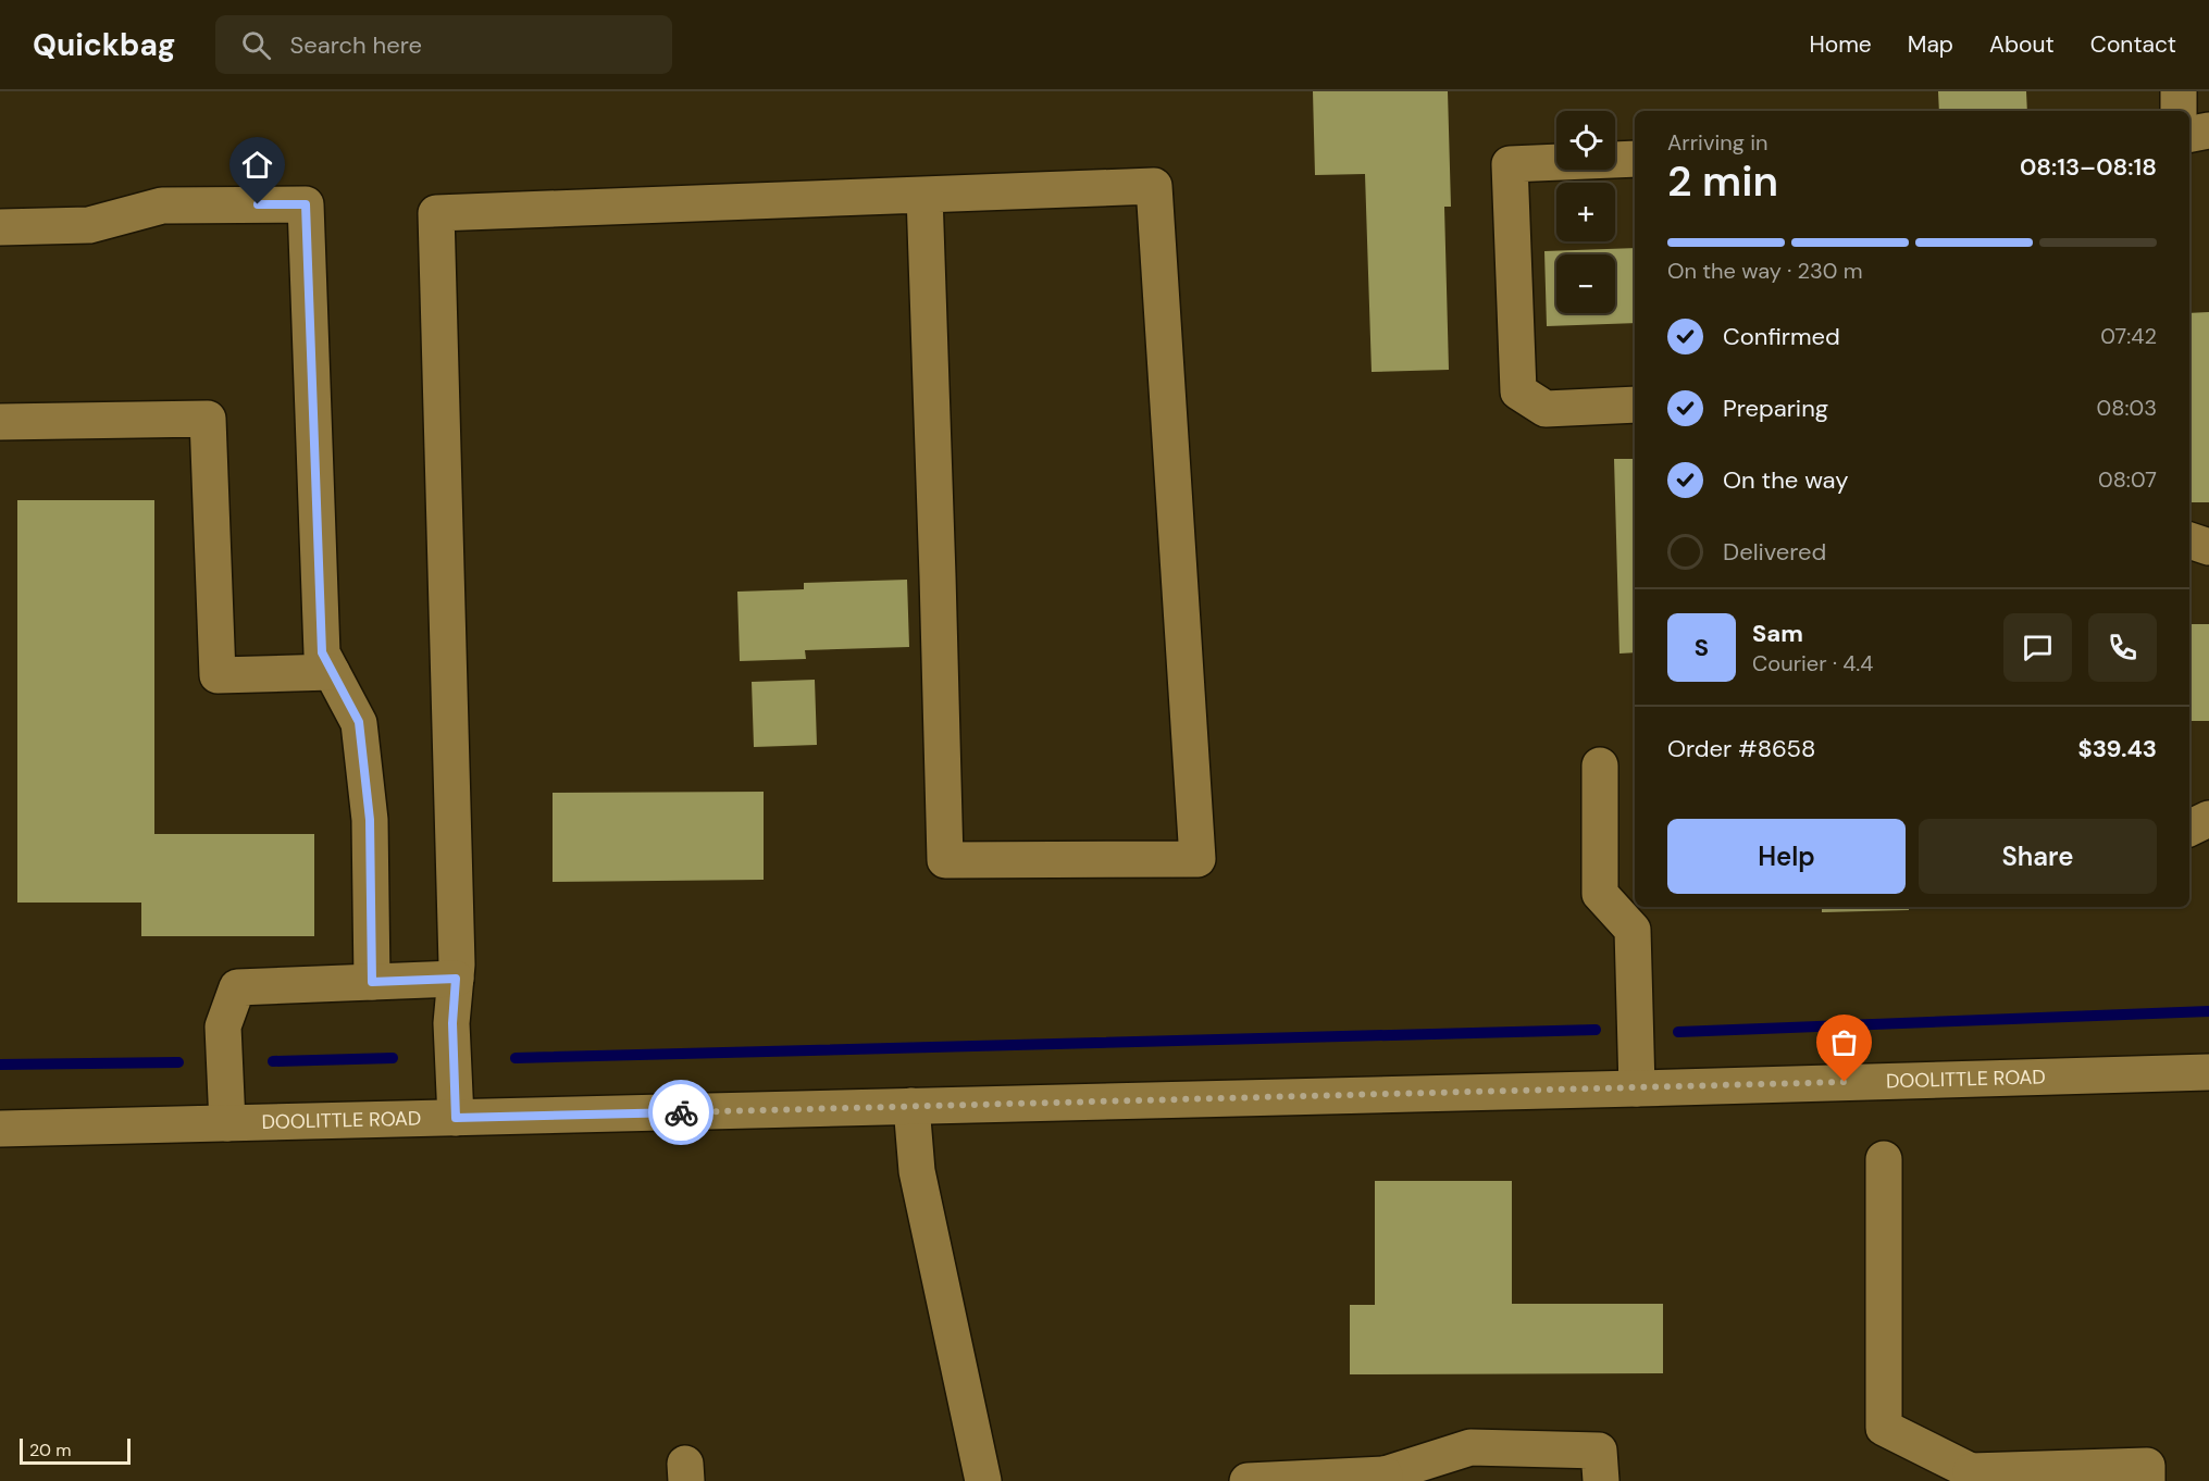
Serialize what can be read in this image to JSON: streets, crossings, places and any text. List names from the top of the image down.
{
  "streets": {
    "street": ["DOOLITTLE ROAD"]
  },
  "scale_bar": "20 m",
  "page": {
    "header": "Quickbag",
    "search": "Search here",
    "nav": [
      "Home",
      "Map",
      "About",
      "Contact"
    ],
    "map_buttons": ["+", "−"],
    "heading": ["2 min", "Arriving in", "08:13–08:18"],
    "panel": [
      "Sam",
      "Courier · 4.4",
      "Order #8658",
      "$39.43"
    ],
    "bar": "On the way · 230 m",
    "list": [
      ["Confirmed", "07:42"],
      ["Preparing", "08:03"],
      ["On the way", "08:07"],
      "Delivered"
    ],
    "round": "S",
    "buttons": ["Help", "Share"],
    "scale": "20 m"
  }
}
